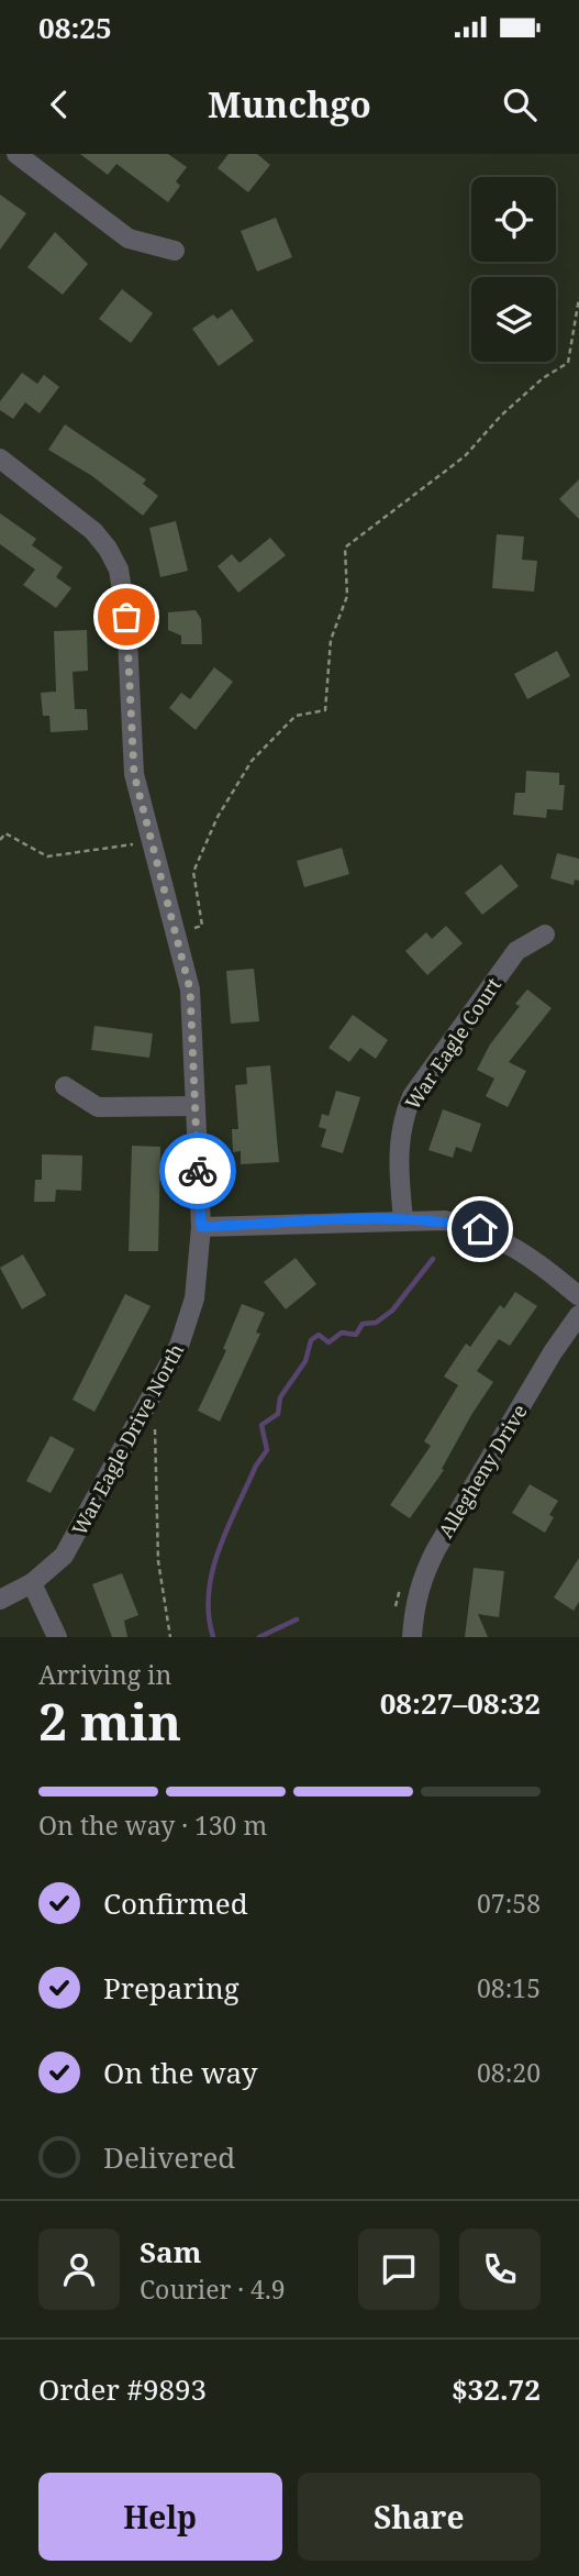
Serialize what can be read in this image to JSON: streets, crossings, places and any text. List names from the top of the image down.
{
  "streets": {
    "street": ["War Eagle Court", "War Eagle Drive North", "Allegheny Drive"]
  },
  "page": {
    "status": "08:25",
    "header": "Munchgo",
    "heading": ["2 min", "Arriving in", "08:27–08:32"],
    "panel": [
      "Sam",
      "Courier · 4.9",
      "Order #9893",
      "$32.72"
    ],
    "bar": "On the way · 130 m",
    "list": [
      ["Confirmed", "07:58"],
      ["Preparing", "08:15"],
      ["On the way", "08:20"],
      "Delivered"
    ],
    "buttons": ["Help", "Share"]
  }
}
